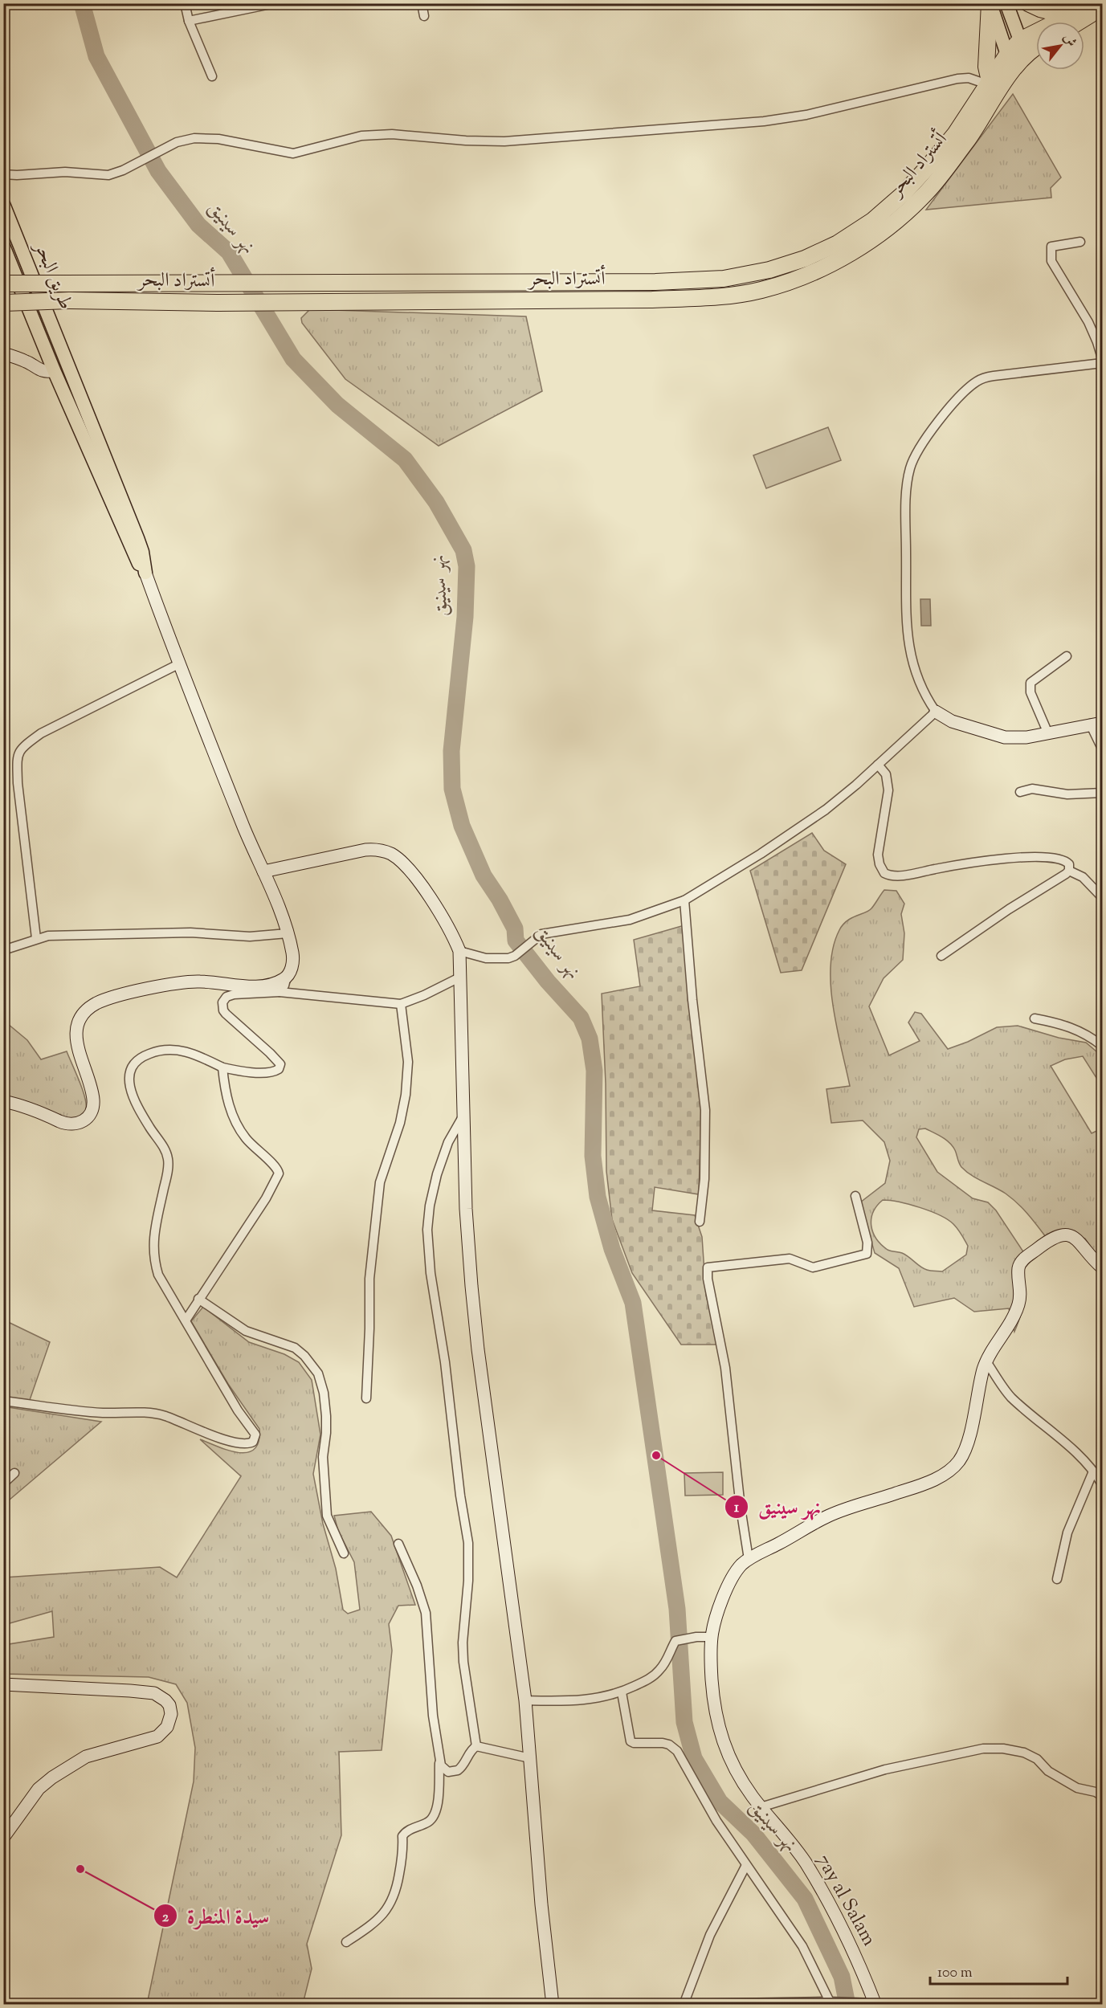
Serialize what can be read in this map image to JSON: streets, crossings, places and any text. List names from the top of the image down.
{
  "streets": {
    "highway": ["أتستراد البحر"],
    "main road": ["طريق البحر"],
    "street": ["7ay al Salam"]
  },
  "water": ["نهر سينيق"],
  "places": ["نهر سينيق", "سيدة المنطرة"],
  "scale_bar": "100 m",
  "north": "top right"
}
